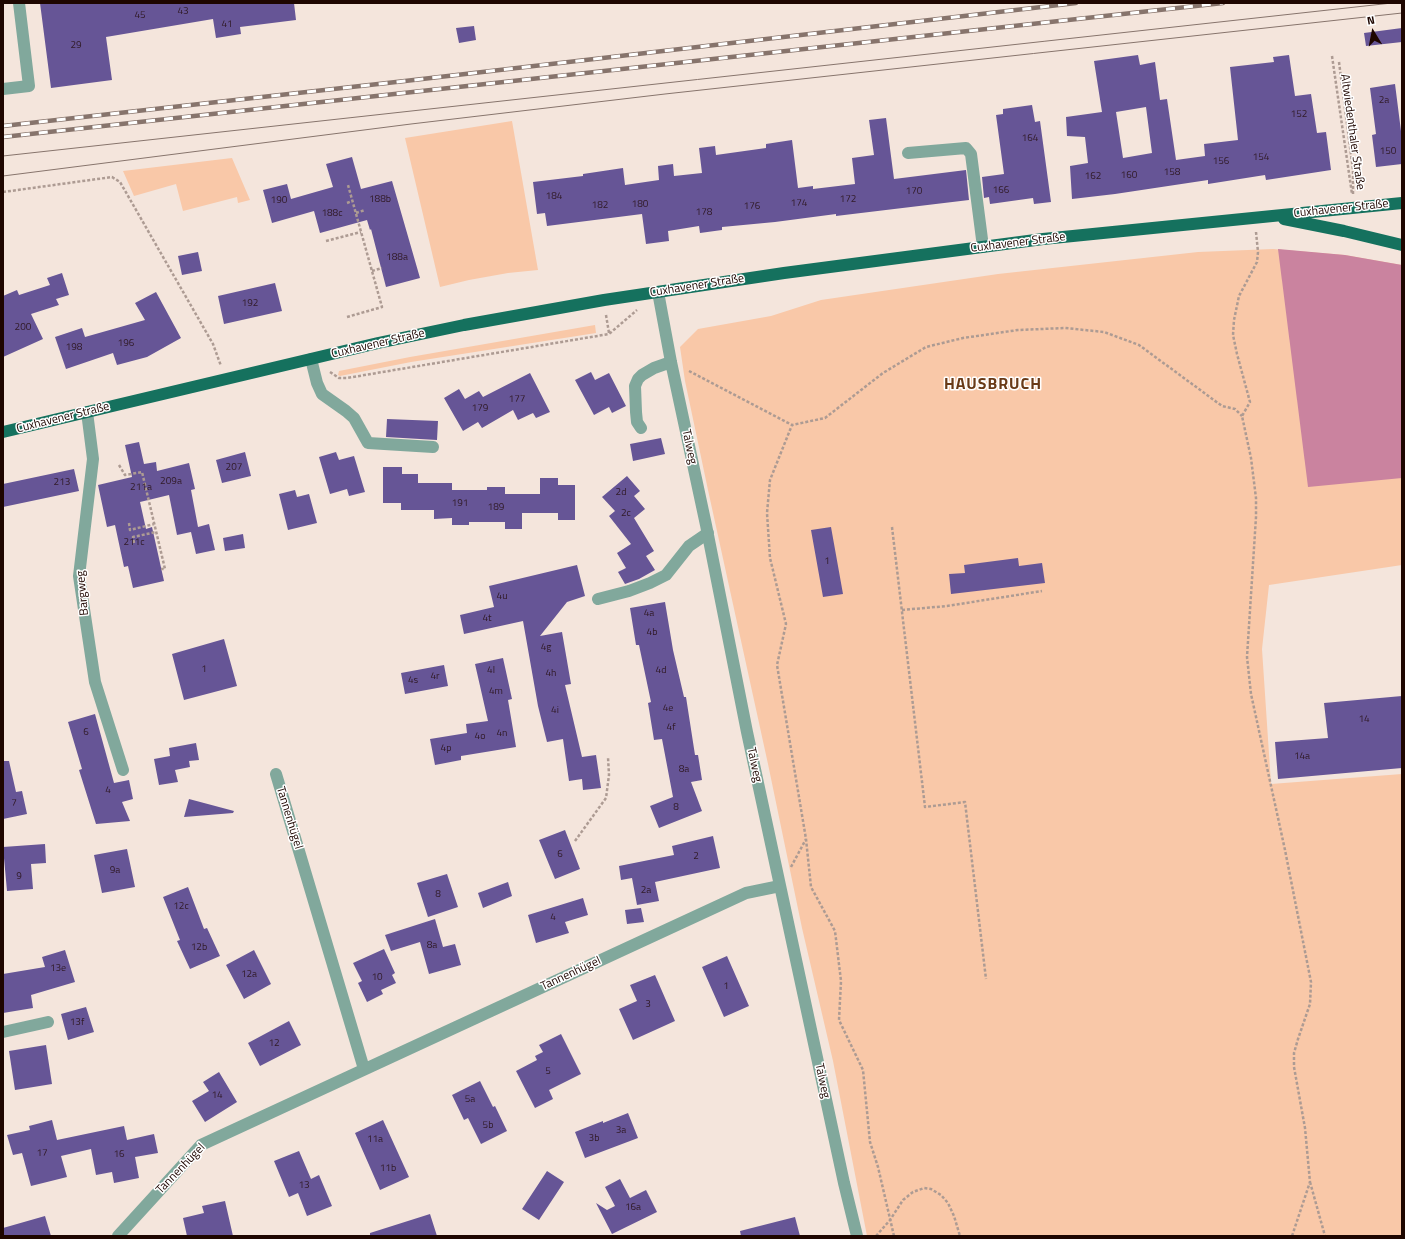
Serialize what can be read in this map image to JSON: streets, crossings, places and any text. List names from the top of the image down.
{
  "streets": {
    "main road": ["Cuxhavener Straße"],
    "street": ["Talweg", "Bargweg", "Tannenhügel"],
    "path": ["Altwiedenthaler Straße"]
  },
  "crossings": [
    ["Altwiedenthaler Straße", "Cuxhavener Straße"],
    ["Cuxhavener Straße", "Talweg"],
    ["Cuxhavener Straße", "Bargweg"],
    ["Talweg", "Tannenhügel"]
  ],
  "districts": ["HAUSBRUCH"],
  "house_numbers": [
    "43",
    "45",
    "41",
    "29",
    "2a",
    "152",
    "164",
    "150",
    "154",
    "156",
    "158",
    "160",
    "162",
    "166",
    "170",
    "184",
    "188b",
    "172",
    "190",
    "174",
    "180",
    "182",
    "176",
    "178",
    "188c",
    "188a",
    "192",
    "200",
    "196",
    "198",
    "177",
    "179",
    "207",
    "209a",
    "213",
    "211a",
    "2d",
    "191",
    "189",
    "2c",
    "211c",
    "1",
    "4u",
    "4a",
    "4t",
    "4b",
    "4g",
    "1",
    "4l",
    "4d",
    "4h",
    "4r",
    "4s",
    "4m",
    "4e",
    "4i",
    "14",
    "4f",
    "6",
    "4n",
    "4o",
    "4p",
    "14a",
    "8a",
    "4",
    "7",
    "8",
    "6",
    "2",
    "9a",
    "9",
    "2a",
    "8",
    "12c",
    "4",
    "8a",
    "12b",
    "13e",
    "12a",
    "10",
    "1",
    "3",
    "13f",
    "12",
    "5",
    "14",
    "5a",
    "5b",
    "3a",
    "3b",
    "11a",
    "17",
    "16",
    "11b",
    "13",
    "16a"
  ],
  "north": "top"
}
